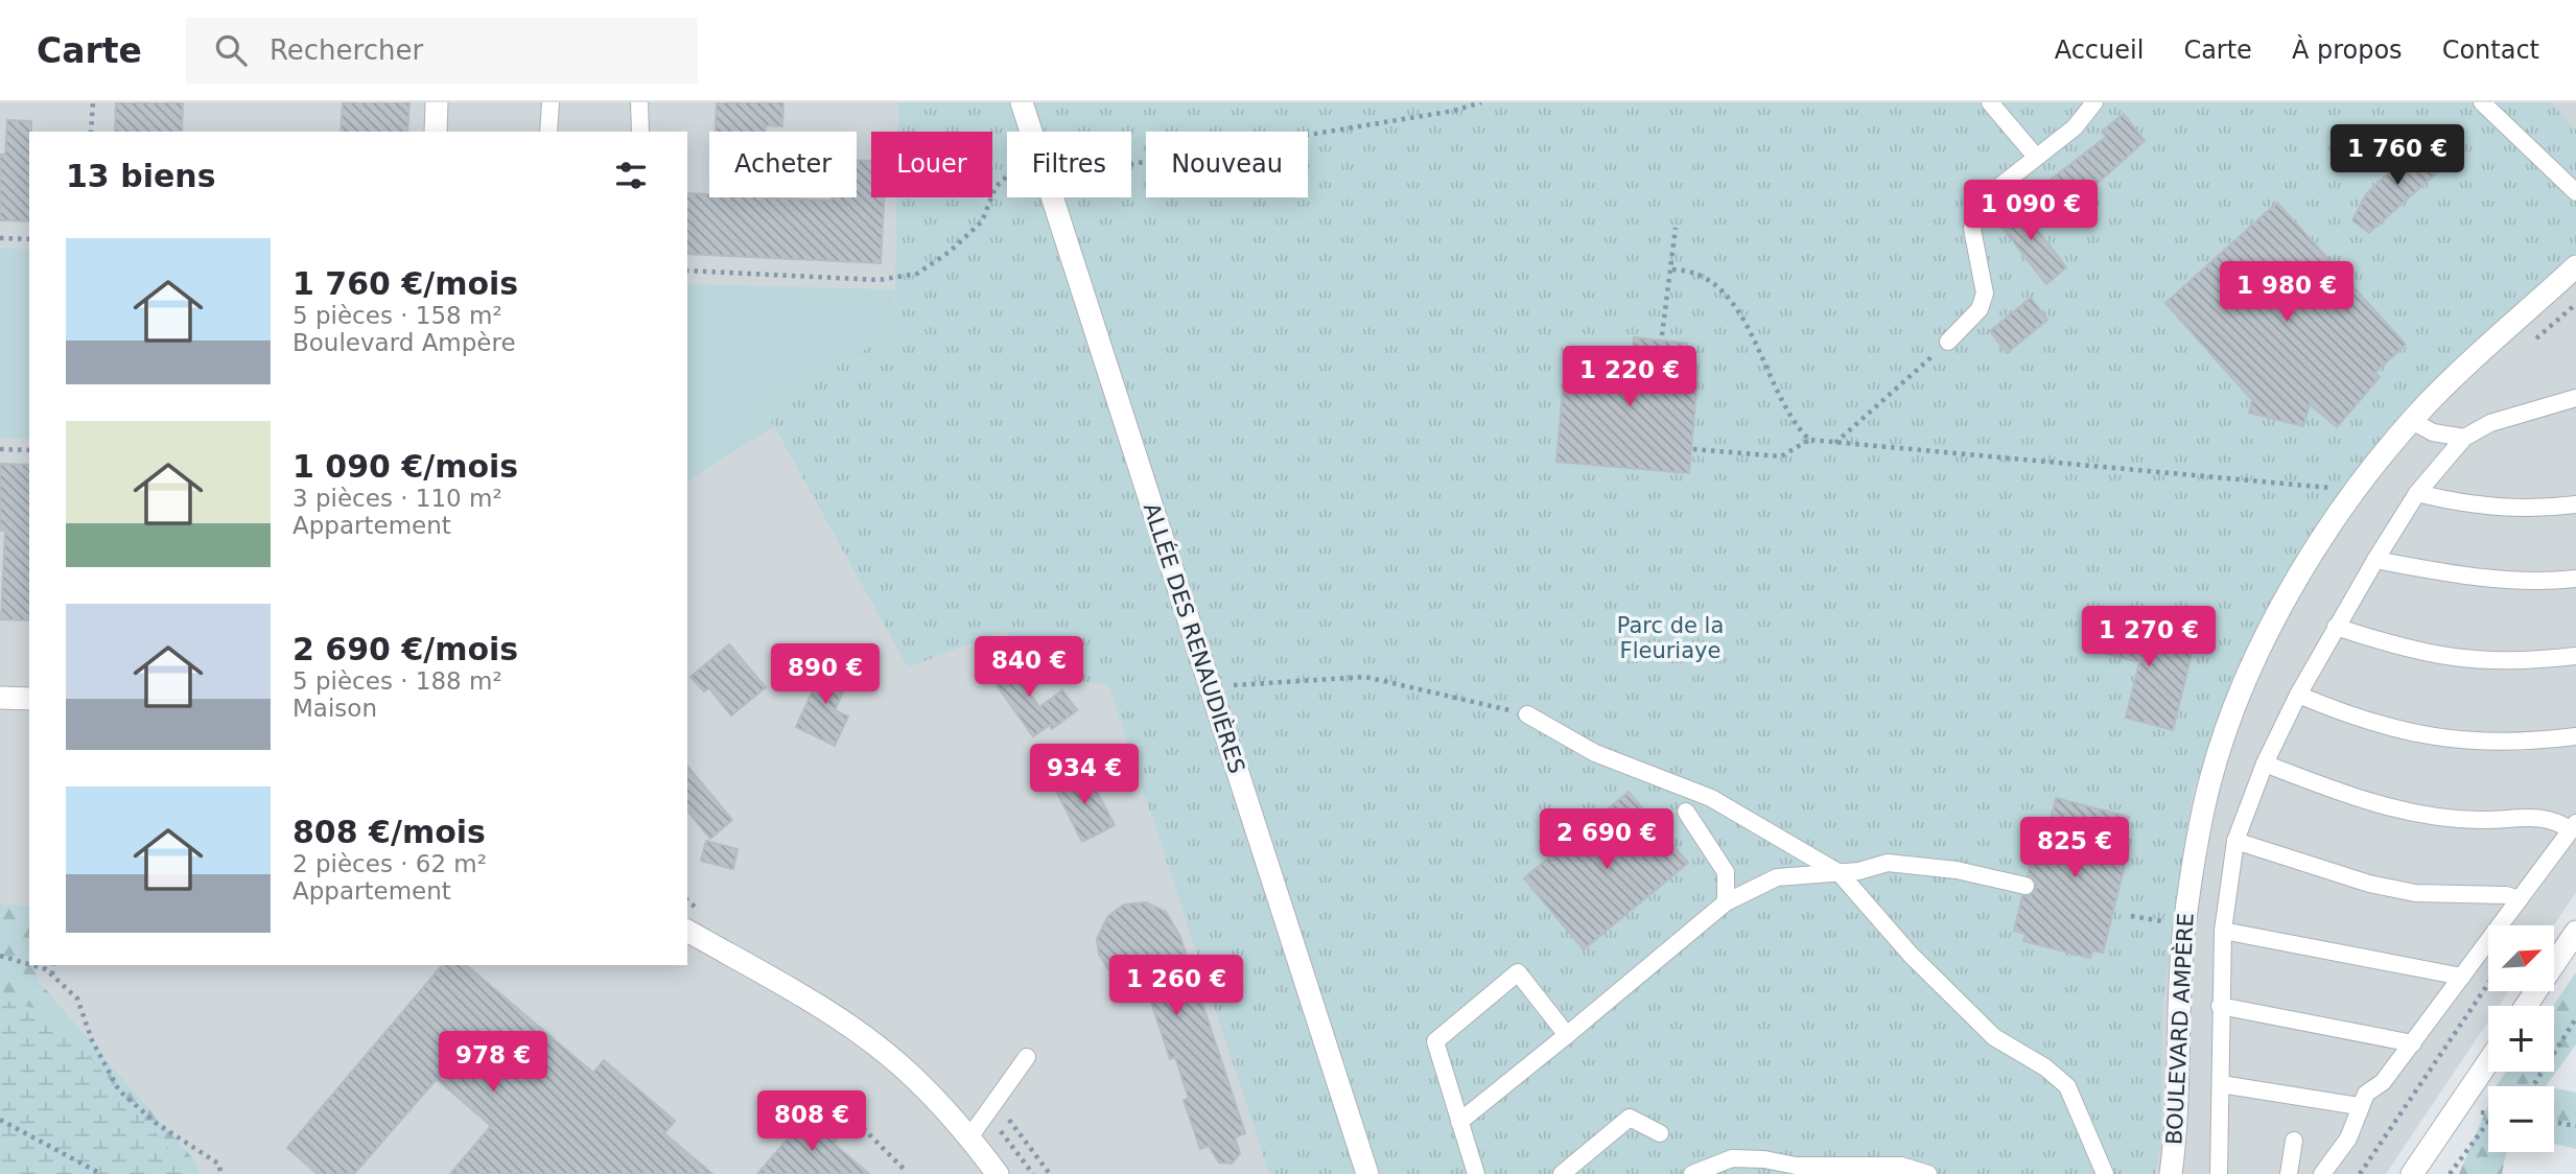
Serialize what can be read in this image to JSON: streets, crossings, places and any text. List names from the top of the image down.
{
  "streets": {
    "street": ["ALLÉE DES RENAUDIÈRES", "BOULEVARD AMPÈRE"]
  },
  "parks": ["Parc de la Fleuriaye"],
  "north": "top right",
  "page": {
    "header": "Carte",
    "search": "Rechercher",
    "nav": [
      "Accueil",
      "Carte",
      "À propos",
      "Contact"
    ],
    "price": [
      "1 760 €",
      "1 090 €",
      "1 980 €",
      "1 220 €",
      "1 270 €",
      "840 €",
      "890 €",
      "934 €",
      "2 690 €",
      "825 €",
      "1 260 €",
      "978 €",
      "808 €"
    ],
    "chip": [
      "Acheter",
      "Louer",
      "Filtres",
      "Nouveau"
    ],
    "heading": "13 biens",
    "list": [
      {
        "name": "1 760 €/mois",
        "note": "5 pièces · 158 m² · Boulevard Ampère"
      },
      {
        "name": "1 090 €/mois",
        "note": "3 pièces · 110 m² · Appartement"
      },
      {
        "name": "2 690 €/mois",
        "note": "5 pièces · 188 m² · Maison"
      },
      {
        "name": "808 €/mois",
        "note": "2 pièces · 62 m² · Appartement"
      }
    ],
    "map_buttons": ["+", "−"]
  }
}
